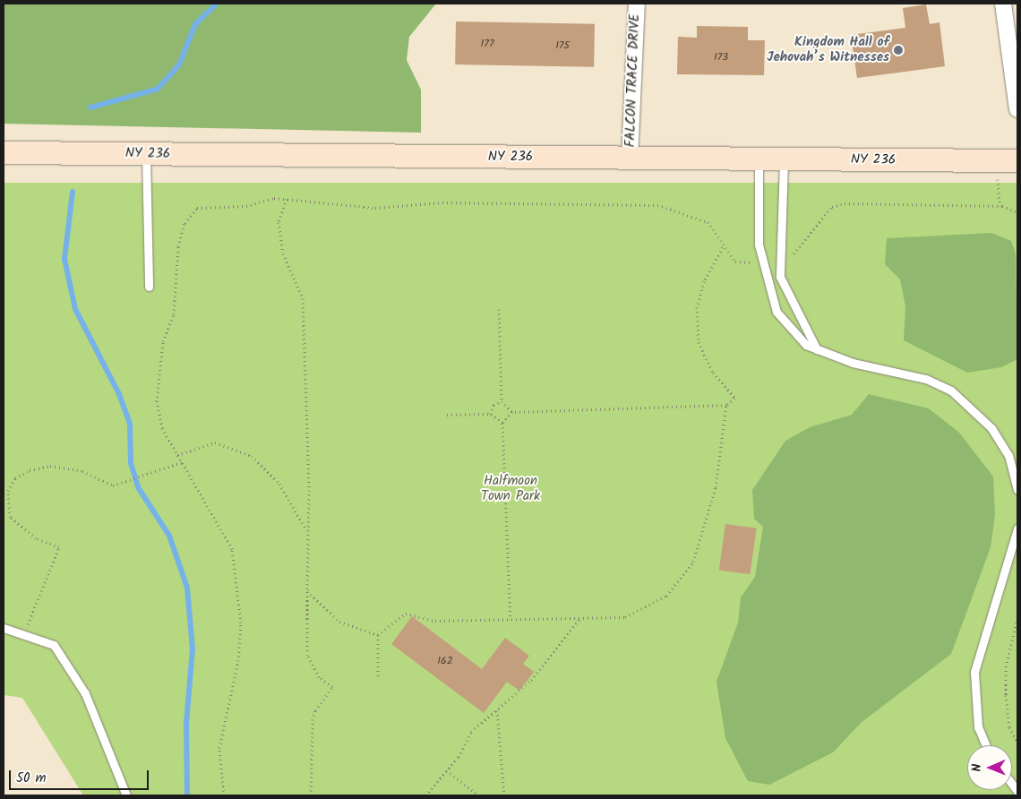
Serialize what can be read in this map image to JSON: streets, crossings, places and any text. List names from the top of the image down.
{
  "streets": {
    "main road": ["NY 236"],
    "street": ["FALCON TRACE DRIVE"]
  },
  "crossings": [
    ["FALCON TRACE DRIVE", "NY 236"]
  ],
  "parks": ["Halfmoon Town Park"],
  "places": ["Kingdom Hall of Jehovah’s Witnesses"],
  "house_numbers": [
    "177",
    "175",
    "173",
    "162"
  ],
  "scale_bar": "50 m",
  "north": "left"
}
